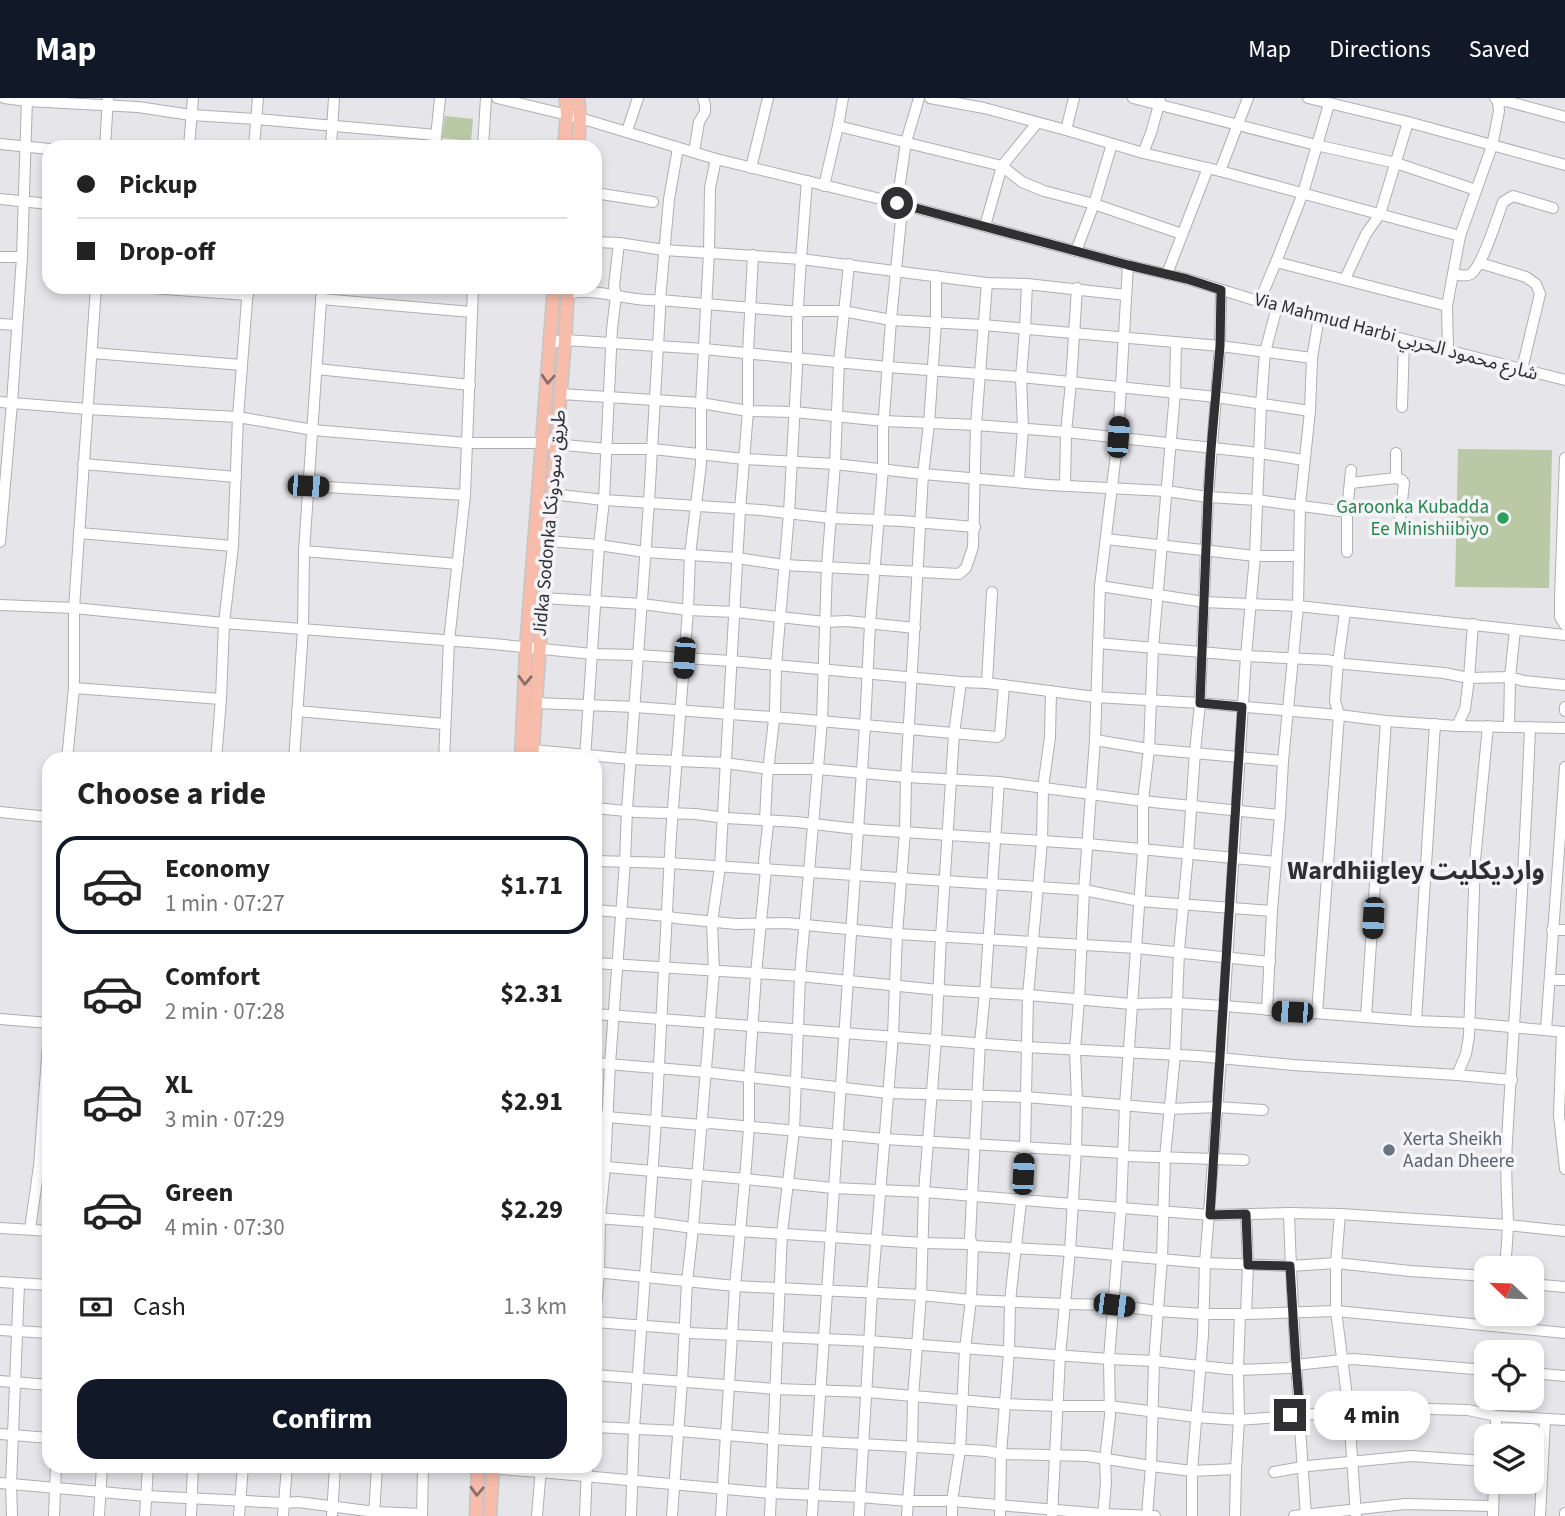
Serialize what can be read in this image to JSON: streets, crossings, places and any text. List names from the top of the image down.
{
  "streets": {
    "main road": ["Jidka Sodonka طريق سودونكا"],
    "street": ["Via Mahmud Harbi شارع محمود الحربي"]
  },
  "districts": ["Wardhiigley وارديكليت"],
  "places": ["Garoonka Kubadda Ee Minishiibiyo", "Xerta Sheikh Aadan Dheere"],
  "north": "top left",
  "page": {
    "header": "Map",
    "nav": ["Map", "Directions", "Saved"],
    "banner": ["Pickup", "Drop-off"],
    "heading": "Choose a ride",
    "list": [
      {
        "name": "Economy",
        "note": "1 min · 07:27",
        "value": "$1.71"
      },
      {
        "name": "Comfort",
        "note": "2 min · 07:28",
        "value": "$2.31"
      },
      {
        "name": "XL",
        "note": "3 min · 07:29",
        "value": "$2.91"
      },
      {
        "name": "Green",
        "note": "4 min · 07:30",
        "value": "$2.29"
      }
    ],
    "pay": ["Cash", "1.3 km"],
    "buttons": "Confirm",
    "bubble": "4 min"
  }
}
